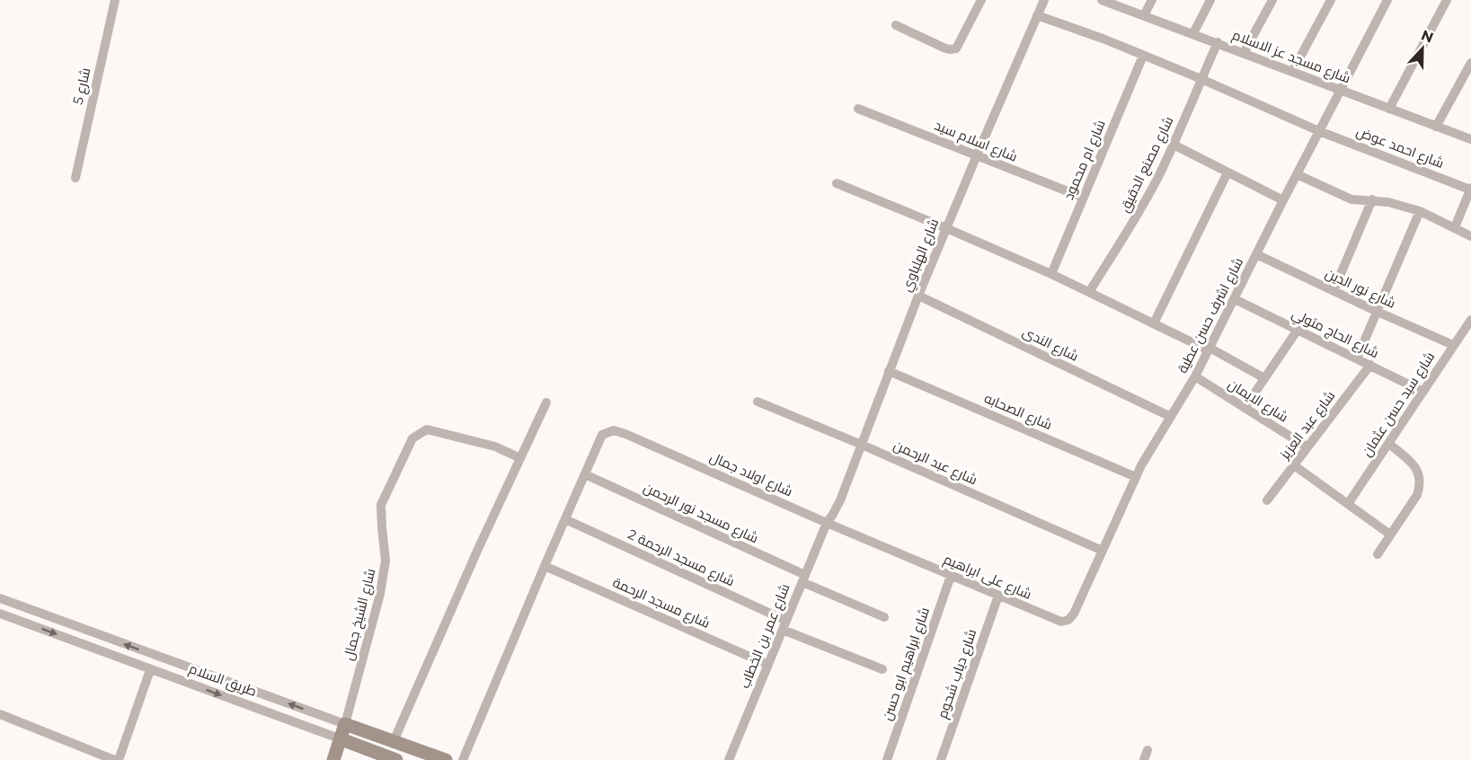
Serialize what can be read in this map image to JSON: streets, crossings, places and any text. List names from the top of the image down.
{
  "streets": {
    "main road": ["طريق السلام"],
    "street": [
      "شارع مسجد عز الاسلام",
      "شارع 5",
      "شارع اسلام سيد",
      "شارع احمد عوض",
      "شارع ام محمود",
      "شارع مصنع الدقيق",
      "شارع الهلباوي",
      "شارع نور الدين",
      "شارع اشرف حسن عطية",
      "شارع الحاج متولي",
      "شارع الندى",
      "شارع الايمان",
      "شارع سيد حسن عثمان",
      "شارع الصحابه",
      "شارع عبد العزيز",
      "شارع عبد الرحمن",
      "شارع اولاد جمال",
      "شارع مسجد نور الرحمن",
      "شارع مسجد الرحمة 2",
      "شارع على ابراهيم",
      "شارع مسجد الرحمة",
      "شارع الشيخ جمال",
      "شارع عمر بن الخطاب",
      "شارع ابراهيم ابو حسن",
      "شارع دياب شحوم"
    ]
  },
  "crossings": [
    ["شارع مسجد عز الاسلام", "شارع مصنع الدقيق"],
    ["شارع مسجد عز الاسلام", "شارع اشرف حسن عطية"],
    ["شارع اسلام سيد", "شارع ام محمود"],
    ["شارع اسلام سيد", "شارع الهلباوي"],
    ["شارع احمد عوض", "شارع ام محمود"],
    ["شارع احمد عوض", "شارع مصنع الدقيق"],
    ["شارع احمد عوض", "شارع الهلباوي"],
    ["شارع احمد عوض", "شارع اشرف حسن عطية"],
    ["شارع الهلباوي", "شارع الندى"],
    ["شارع الهلباوي", "شارع الصحابه"],
    ["شارع الهلباوي", "شارع عبد الرحمن"],
    ["شارع الهلباوي", "شارع اولاد جمال"],
    ["شارع الهلباوي", "شارع على ابراهيم"],
    ["شارع الهلباوي", "شارع عمر بن الخطاب"],
    ["شارع نور الدين", "شارع اشرف حسن عطية"],
    ["شارع نور الدين", "شارع سيد حسن عثمان"],
    ["شارع اشرف حسن عطية", "شارع الحاج متولي"],
    ["شارع اشرف حسن عطية", "شارع الندى"],
    ["شارع اشرف حسن عطية", "شارع الايمان"],
    ["شارع اشرف حسن عطية", "شارع الصحابه"],
    ["شارع اشرف حسن عطية", "شارع عبد الرحمن"],
    ["شارع اشرف حسن عطية", "شارع على ابراهيم"],
    ["شارع الحاج متولي", "شارع سيد حسن عثمان"],
    ["شارع الحاج متولي", "شارع عبد العزيز"],
    ["شارع الايمان", "شارع عبد العزيز"],
    ["شارع عبد الرحمن", "شارع على ابراهيم"],
    ["شارع اولاد جمال", "شارع مسجد نور الرحمن"],
    ["شارع اولاد جمال", "شارع مسجد الرحمة 2"],
    ["شارع اولاد جمال", "شارع على ابراهيم"],
    ["شارع اولاد جمال", "شارع مسجد الرحمة"],
    ["شارع اولاد جمال", "شارع عمر بن الخطاب"],
    ["شارع مسجد نور الرحمن", "شارع عمر بن الخطاب"],
    ["شارع مسجد الرحمة 2", "شارع عمر بن الخطاب"],
    ["شارع على ابراهيم", "شارع عمر بن الخطاب"],
    ["شارع على ابراهيم", "شارع ابراهيم ابو حسن"],
    ["شارع على ابراهيم", "شارع دياب شحوم"],
    ["شارع مسجد الرحمة", "شارع عمر بن الخطاب"],
    ["شارع الشيخ جمال", "طريق السلام"]
  ],
  "north": "top"
}
